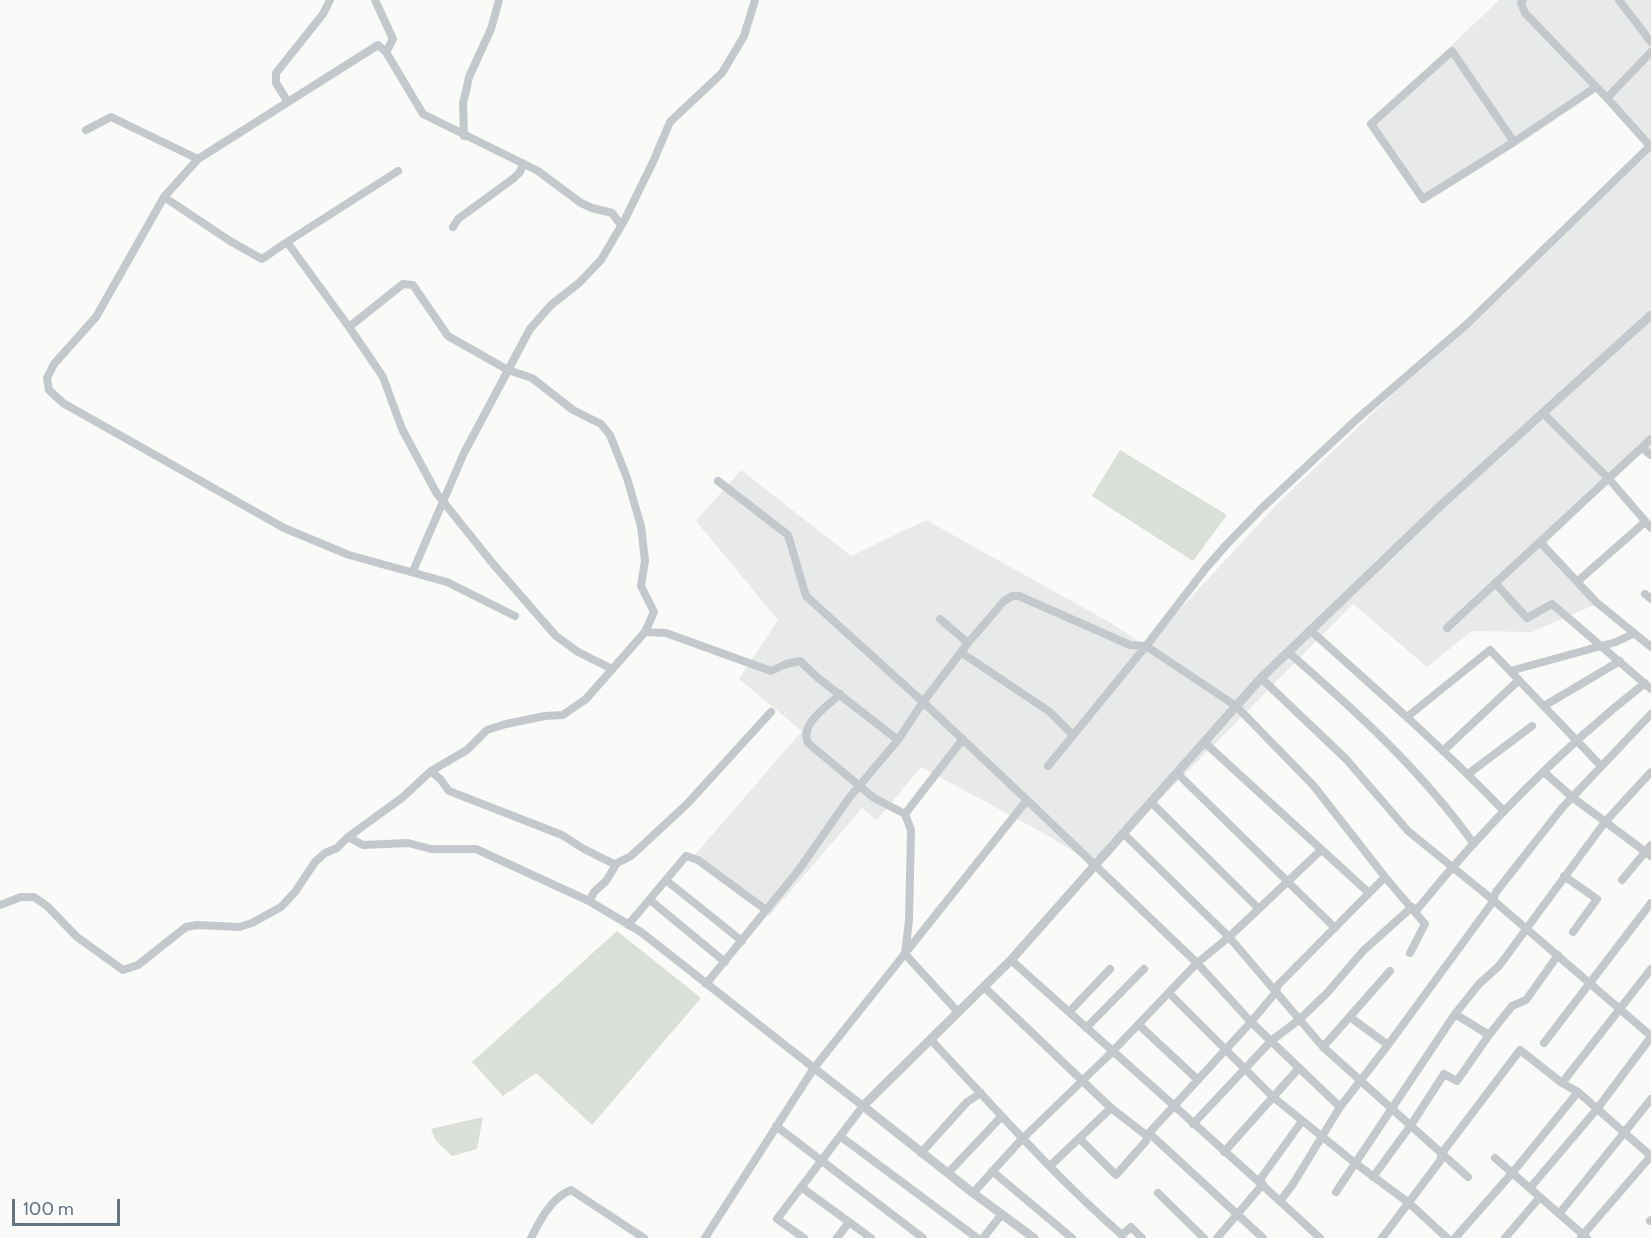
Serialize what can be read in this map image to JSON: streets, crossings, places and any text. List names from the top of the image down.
{
  "scale_bar": "100 m"
}
